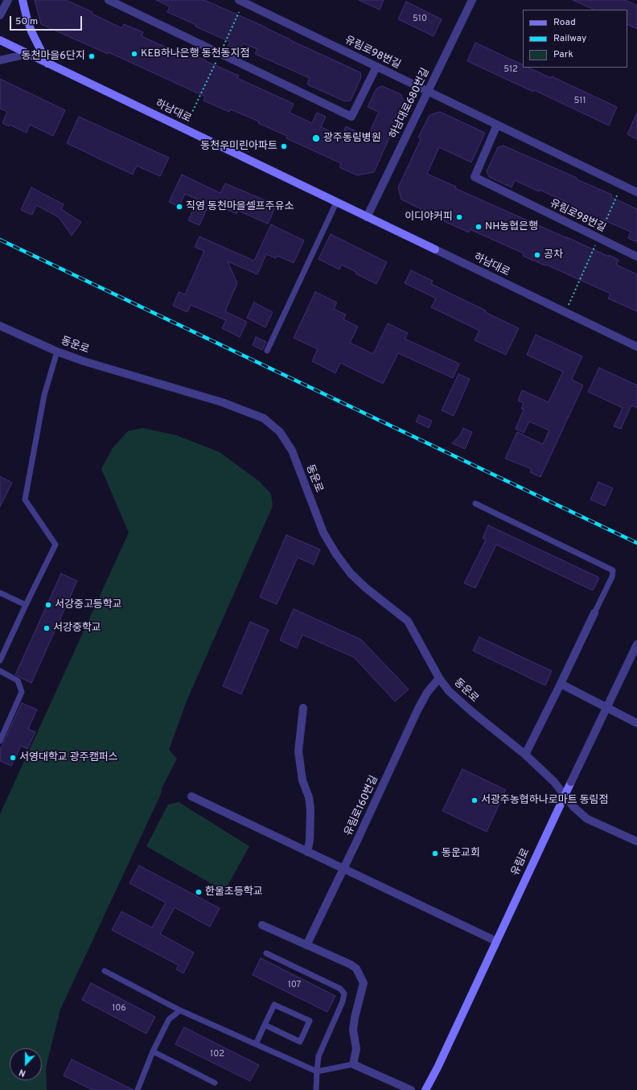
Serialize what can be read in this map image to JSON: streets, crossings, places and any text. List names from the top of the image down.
{
  "streets": {
    "main road": ["하남대로", "유림로"],
    "street": [
      "유림로98번길",
      "하남대로680번길",
      "동운로",
      "유림로160번길"
    ]
  },
  "crossings": [
    ["유림로98번길", "하남대로680번길"],
    ["하남대로680번길", "하남대로"],
    ["동운로", "유림로160번길"],
    ["동운로", "유림로"]
  ],
  "places": [
    "KEB하나은행 동천동지점",
    "동천마을6단지",
    "광주동림병원",
    "동천우미린아파트",
    "직영 동천마을셀프주유소",
    "이디야커피",
    "NH농협은행",
    "공차",
    "서강중고등학교",
    "서강중학교",
    "서영대학교 광주캠퍼스",
    "서광주농협하나로마트 동림점",
    "동운교회",
    "한울초등학교"
  ],
  "house_numbers": [
    "510",
    "512",
    "511",
    "107",
    "106",
    "102"
  ],
  "legend": ["Road", "Railway", "Park"],
  "scale_bar": "50 m",
  "north": "bottom"
}
